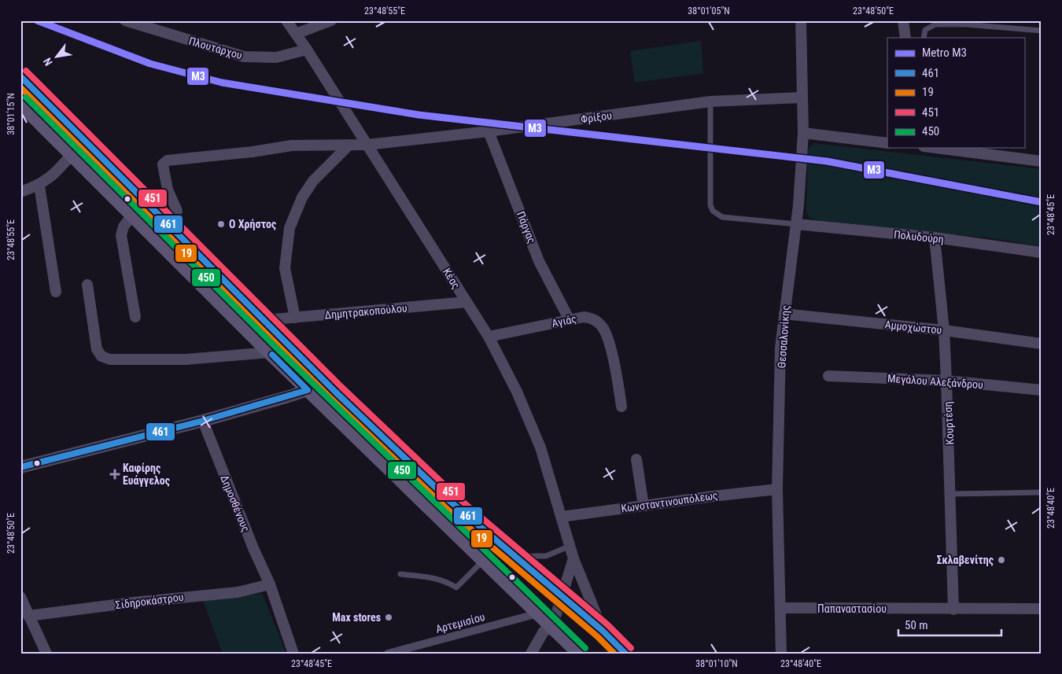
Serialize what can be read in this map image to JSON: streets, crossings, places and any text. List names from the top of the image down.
{
  "streets": {
    "street": [
      "Πλουτάρχου",
      "Φρίξου",
      "Πάργας",
      "Πολυδούρη",
      "Κέας",
      "Δημητρακοπούλου",
      "Αγιάς",
      "Αμμοχώστου",
      "Θεσσαλονίκης",
      "Μεγάλου Αλεξάνδρου",
      "Κουρτέση",
      "Κωνσταντινουπόλεως",
      "Δημοσθένους",
      "Σιδηροκάστρου",
      "Παπαναστασίου",
      "Αρτεμισίου"
    ]
  },
  "crossings": [
    ["Πλουτάρχου", "Κέας"],
    ["Φρίξου", "Πάργας"],
    ["Φρίξου", "Κέας"],
    ["Φρίξου", "Θεσσαλονίκης"],
    ["Πάργας", "Αγιάς"],
    ["Πολυδούρη", "Θεσσαλονίκης"],
    ["Πολυδούρη", "Κουρτέση"],
    ["Κέας", "Δημητρακοπούλου"],
    ["Κέας", "Αγιάς"],
    ["Κέας", "Κωνσταντινουπόλεως"],
    ["Αμμοχώστου", "Θεσσαλονίκης"],
    ["Αμμοχώστου", "Κουρτέση"],
    ["Θεσσαλονίκης", "Κωνσταντινουπόλεως"],
    ["Θεσσαλονίκης", "Παπαναστασίου"],
    ["Μεγάλου Αλεξάνδρου", "Κουρτέση"],
    ["Κουρτέση", "Παπαναστασίου"],
    ["Δημοσθένους", "Σιδηροκάστρου"]
  ],
  "places": {
    "other": ["Ο Χρήστος", "Σκλαβενίτης", "Max stores"],
    "health": ["Καφίρης Ευάγγελος"]
  },
  "lines": [
    "metro line Μ3",
    "transit line 451",
    "transit line 461",
    "transit line 19",
    "transit line 450"
  ],
  "legend": [
    "Metro Μ3",
    "461",
    "19",
    "451",
    "450"
  ],
  "scale_bar": "50 m",
  "north": "bottom left",
  "coordinates": [
    "23°48'55\"E",
    "38°01'05\"N",
    "23°48'50\"E",
    "38°01'15\"N",
    "23°48'45\"E",
    "23°48'40\"E",
    "38°01'10\"N"
  ]
}
